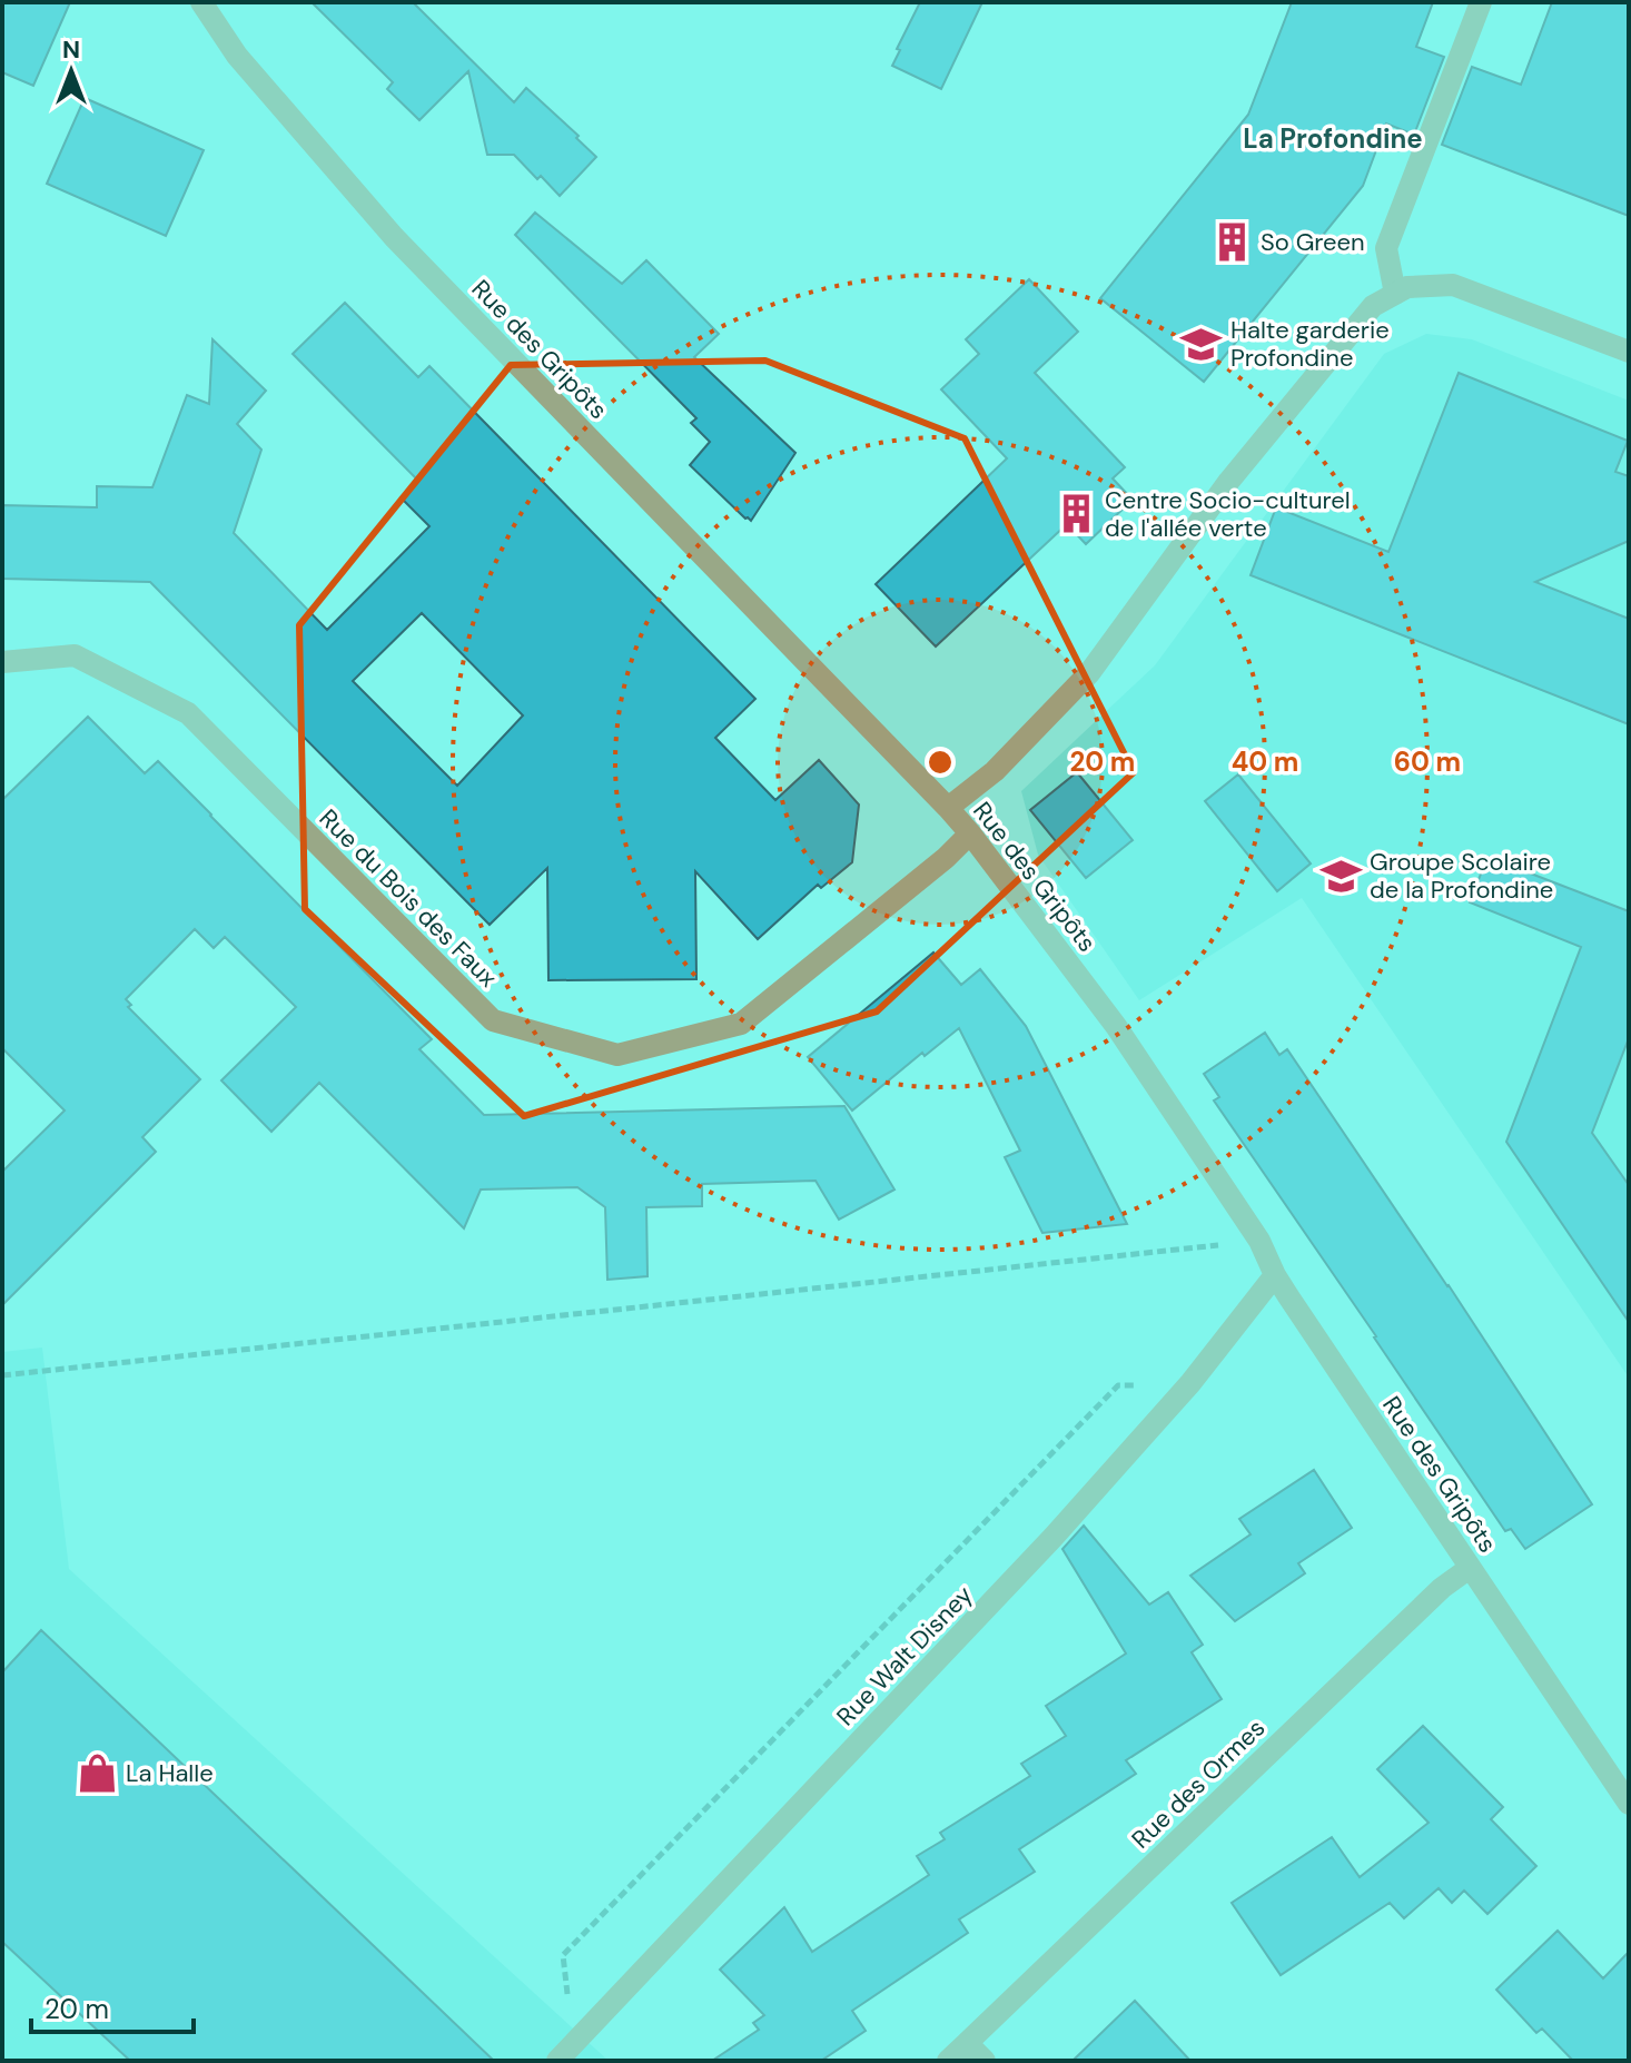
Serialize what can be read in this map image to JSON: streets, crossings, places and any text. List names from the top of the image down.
{
  "streets": {
    "street": [
      "Rue des Gripôts",
      "Rue du Bois des Faux",
      "Rue Walt Disney",
      "Rue des Ormes"
    ]
  },
  "crossings": [
    ["Rue des Gripôts", "Rue du Bois des Faux"],
    ["Rue des Gripôts", "Rue Walt Disney"],
    ["Rue des Gripôts", "Rue des Ormes"]
  ],
  "districts": ["La Profondine"],
  "places": {
    "building": ["So Green", "Centre Socio-culturel de l'allée verte"],
    "school or university": ["Halte garderie Profondine", "Groupe Scolaire de la Profondine"],
    "shop": ["La Halle"]
  },
  "scale_bar": "20 m",
  "north": "top",
  "rings": ["20 m", "40 m", "60 m"]
}
